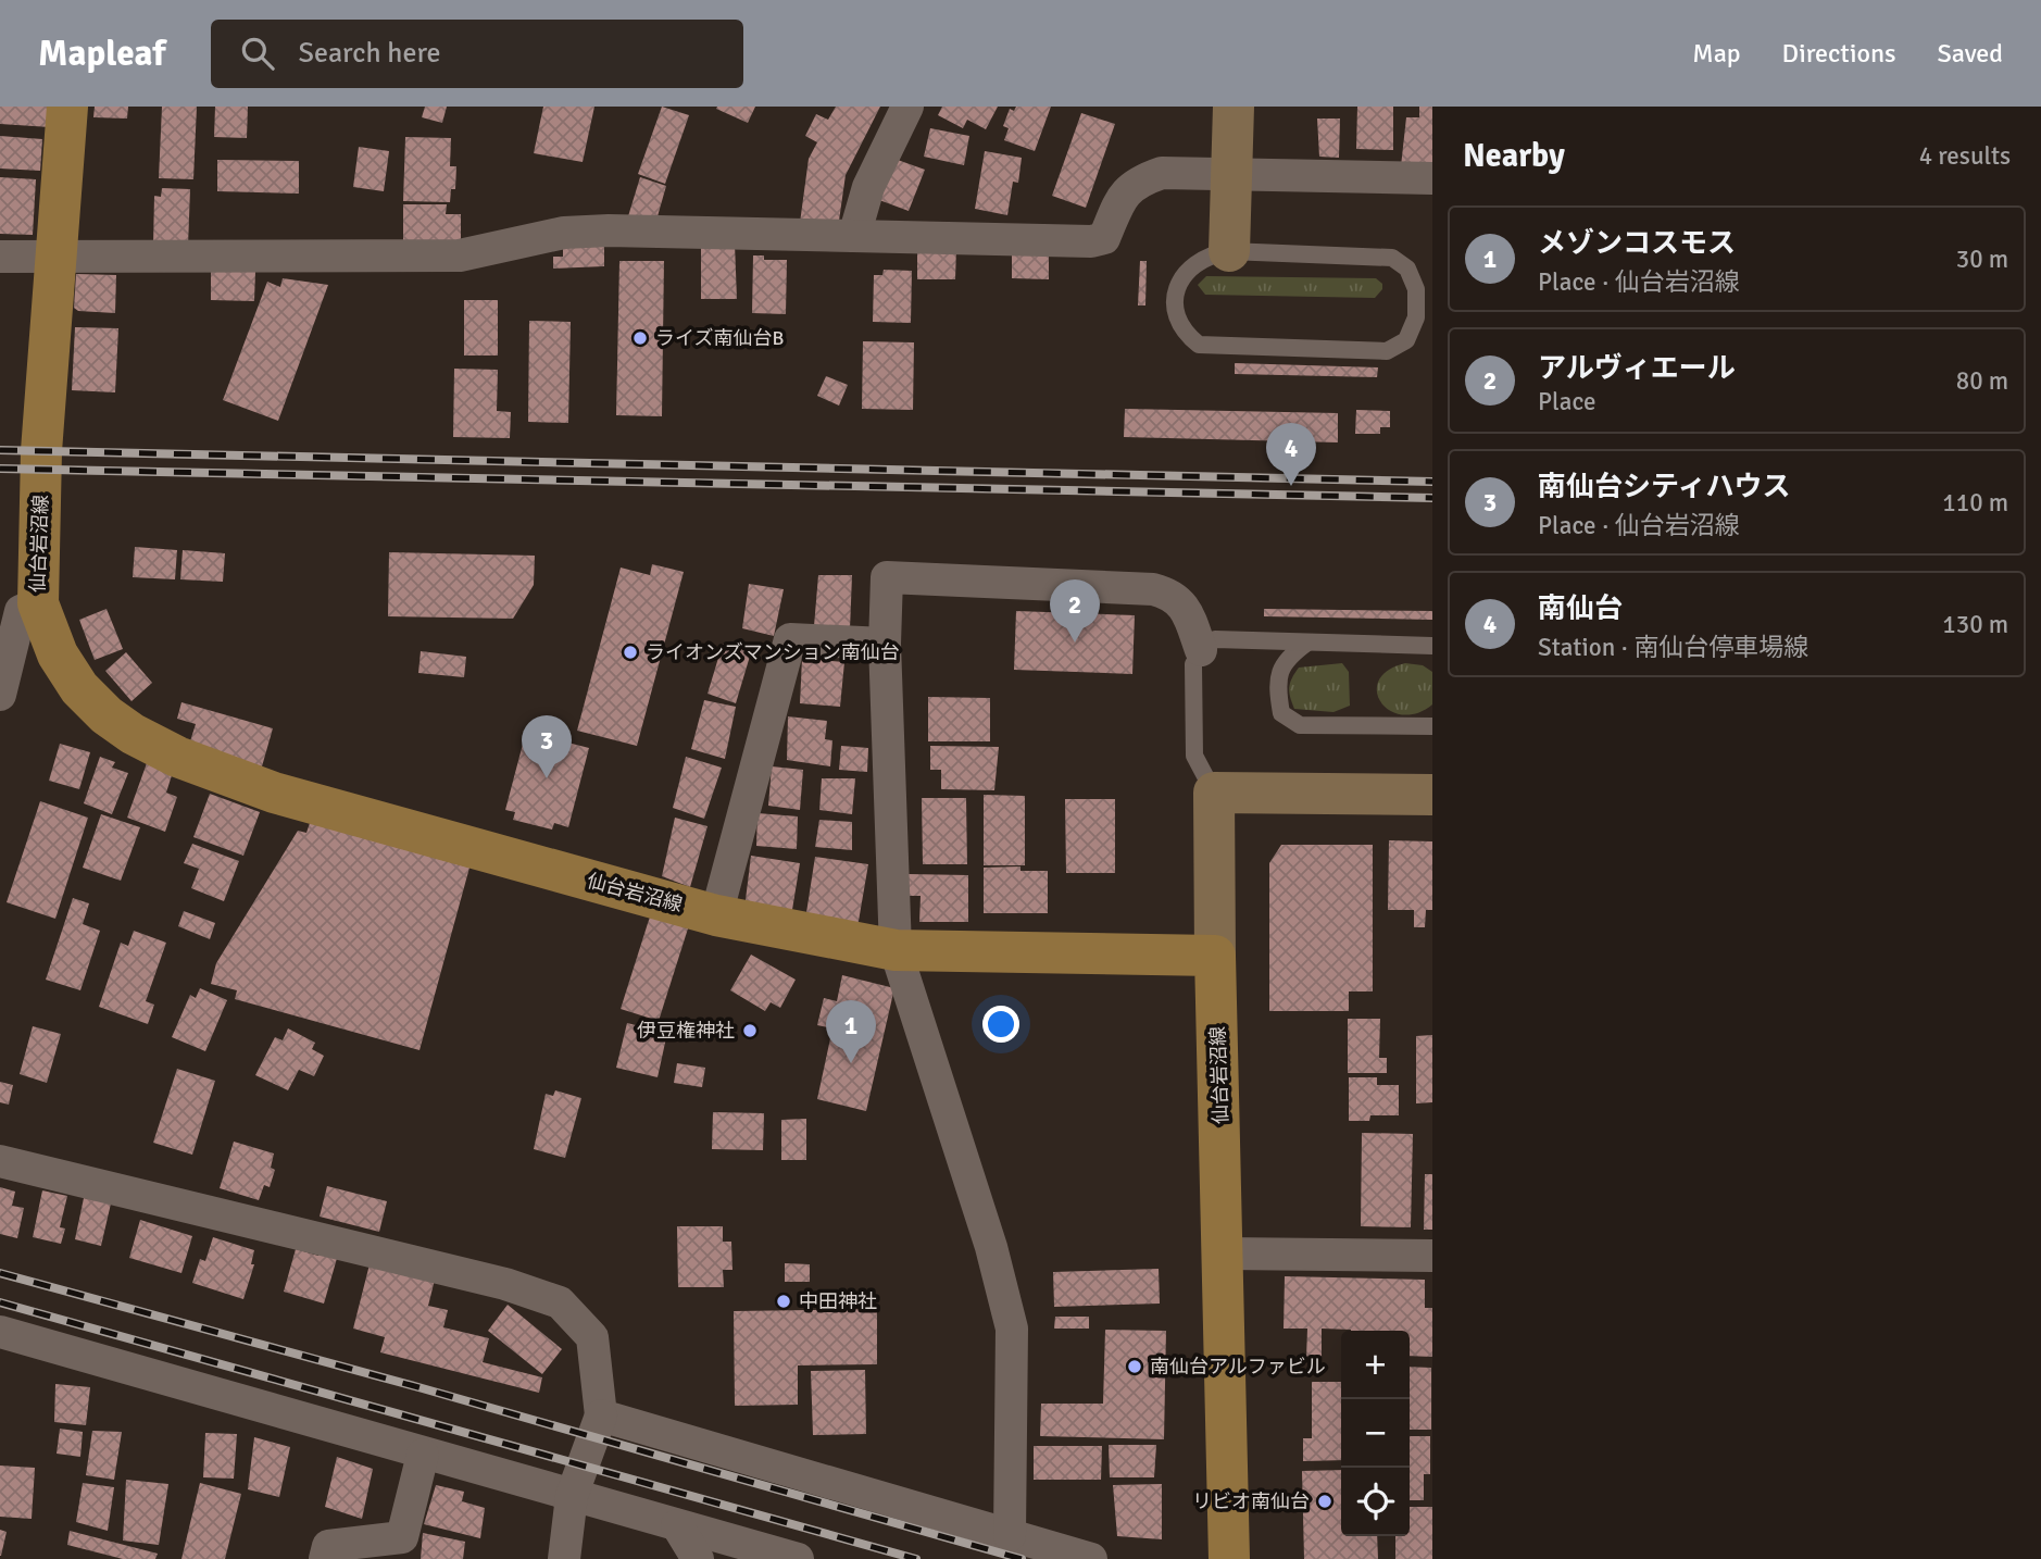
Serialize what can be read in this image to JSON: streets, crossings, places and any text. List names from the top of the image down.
{
  "streets": {
    "main road": ["仙台岩沼線"]
  },
  "places": [
    "ライズ南仙台B",
    "ライオンズマンション南仙台",
    "伊豆権神社",
    "中田神社",
    "南仙台アルファビル",
    "リビオ南仙台"
  ],
  "page": {
    "header": "Mapleaf",
    "search": "Search here",
    "nav": ["Map", "Directions", "Saved"],
    "heading": ["Nearby", "4 results"],
    "list": [
      {
        "mark": "1",
        "name": "メゾンコスモス",
        "note": "Place · 仙台岩沼線",
        "value": "30 m"
      },
      {
        "mark": "2",
        "name": "アルヴィエール",
        "note": "Place",
        "value": "80 m"
      },
      {
        "mark": "3",
        "name": "南仙台シティハウス",
        "note": "Place · 仙台岩沼線",
        "value": "110 m"
      },
      {
        "mark": "4",
        "name": "南仙台",
        "note": "Station · 南仙台停車場線",
        "value": "130 m"
      }
    ],
    "pins": [
      "4",
      "2",
      "3",
      "1"
    ],
    "map_buttons": ["+", "−"]
  }
}
